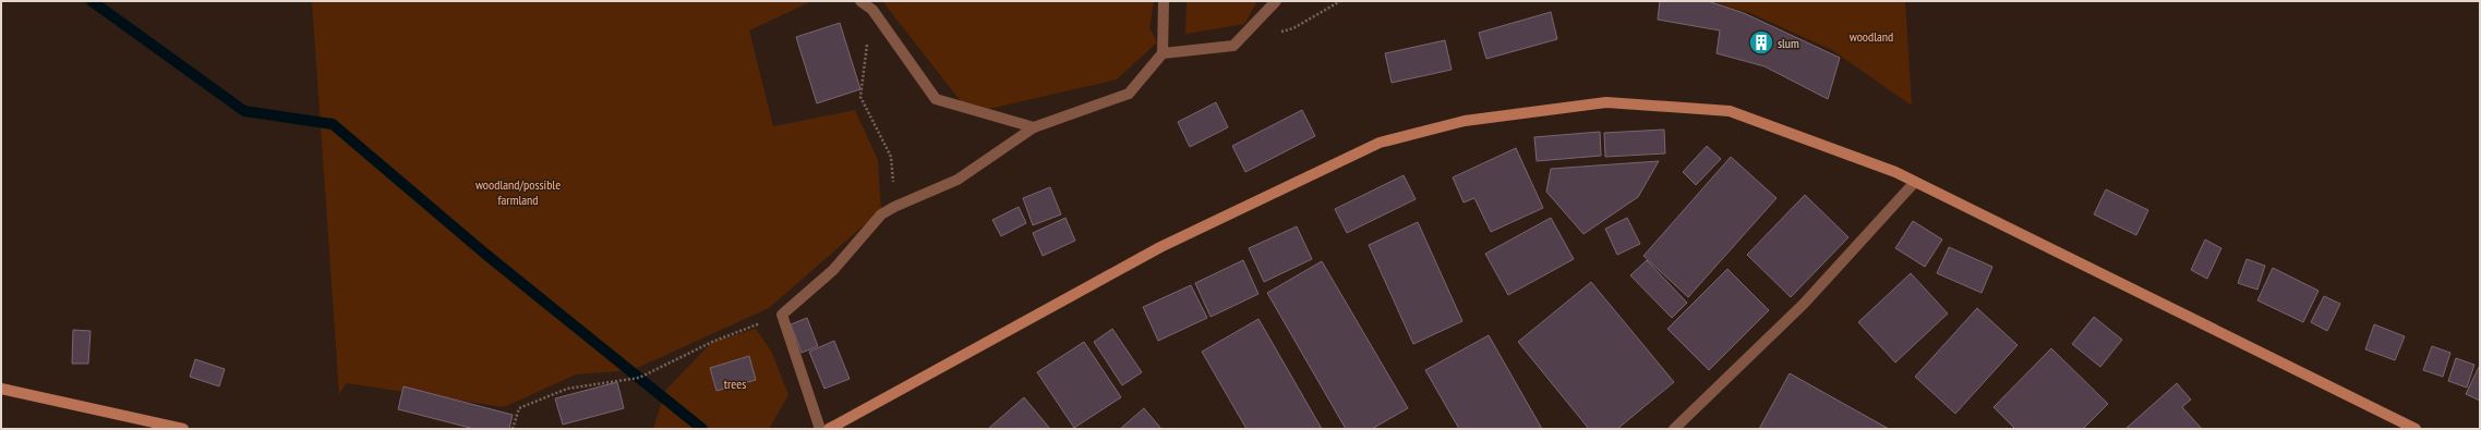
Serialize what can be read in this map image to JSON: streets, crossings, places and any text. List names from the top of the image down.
{
  "parks": ["woodland", "woodland/possible farmland", "trees"],
  "places": {
    "building": ["slum"]
  }
}
